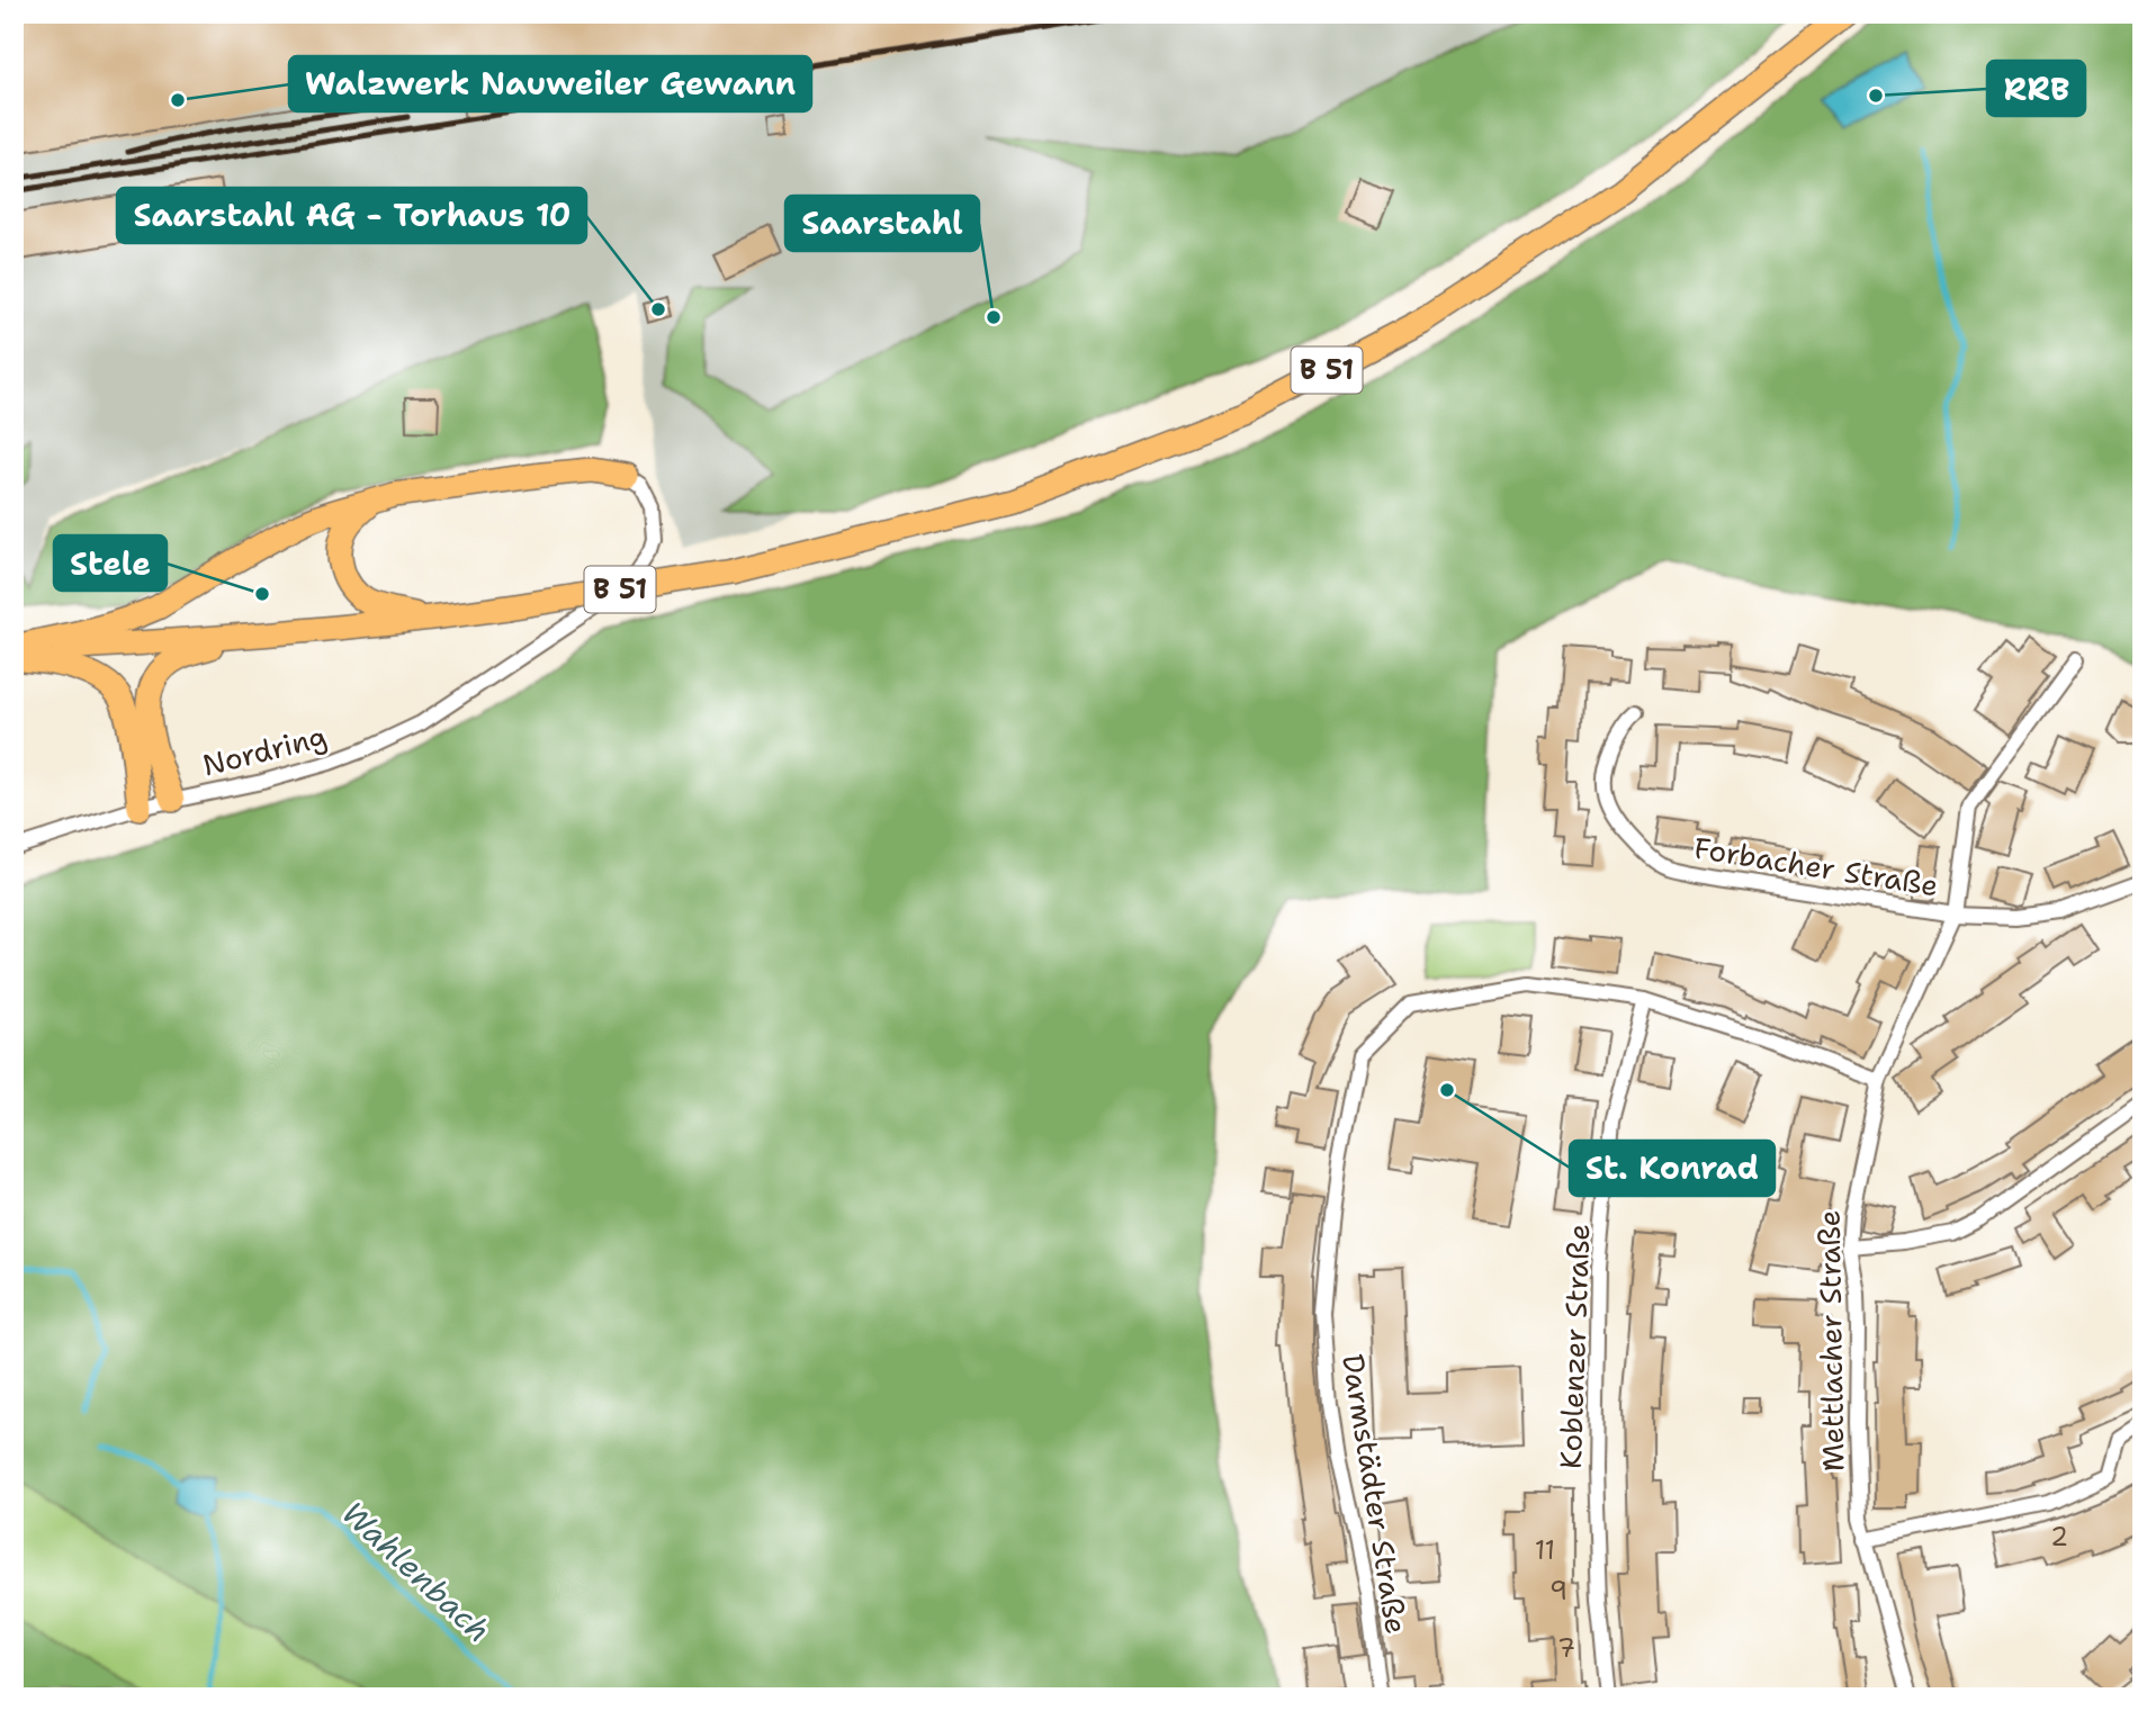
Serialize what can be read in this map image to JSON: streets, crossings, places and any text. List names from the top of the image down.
{
  "streets": {
    "main road": ["B 51"],
    "street": [
      "Nordring",
      "Forbacher Straße",
      "Mettlacher Straße",
      "Koblenzer Straße",
      "Darmstädter Straße"
    ]
  },
  "crossings": [
    ["Forbacher Straße", "Mettlacher Straße"],
    ["Mettlacher Straße", "Darmstädter Straße"],
    ["Koblenzer Straße", "Darmstädter Straße"]
  ],
  "water": ["Wahlenbach"],
  "places": [
    "RRB",
    "Walzwerk Nauweiler Gewann",
    "Saarstahl AG - Torhaus 10",
    "Saarstahl",
    "Stele",
    "St. Konrad"
  ],
  "house_numbers": [
    "2",
    "11",
    "9",
    "7"
  ]
}
